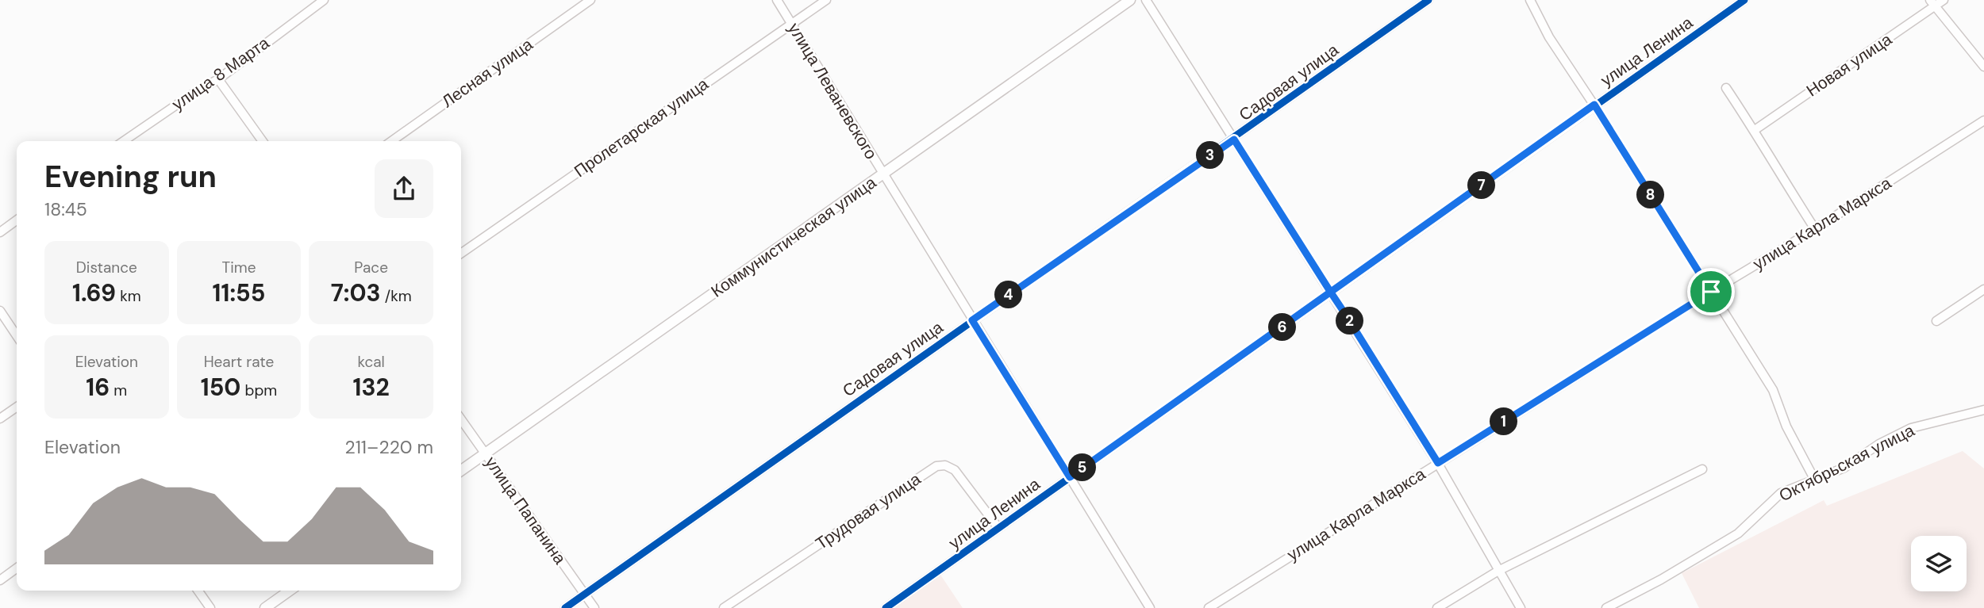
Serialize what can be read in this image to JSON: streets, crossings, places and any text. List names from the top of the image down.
{
  "streets": {
    "street": [
      "улица Ленина",
      "Новая улица",
      "Лесная улица",
      "улица 8 Марта",
      "Садовая улица",
      "улица Леваневского",
      "Пролетарская улица",
      "улица Карла Маркса",
      "Коммунистическая улица",
      "Октябрьская улица",
      "улица Папанина",
      "Трудовая улица"
    ]
  },
  "crossings": [
    ["улица Ленина", "улица Леваневского"],
    ["улица Ленина", "Трудовая улица"],
    ["Садовая улица", "улица Леваневского"],
    ["Садовая улица", "улица Папанина"],
    ["улица Леваневского", "Пролетарская улица"],
    ["улица Леваневского", "Коммунистическая улица"],
    ["Коммунистическая улица", "улица Папанина"]
  ],
  "page": {
    "pins": [
      "3",
      "7",
      "8",
      "4",
      "2",
      "6",
      "1",
      "5"
    ],
    "heading": ["Evening run", "18:45"],
    "stats": [
      ["Distance", "1.69 km"],
      ["Time", "11:55"],
      ["Pace", "7:03 /km"],
      ["Elevation", "16 m"],
      ["Heart rate", "150 bpm"],
      ["kcal", "132"]
    ],
    "chart": ["Elevation", "211–220 m"]
  }
}
